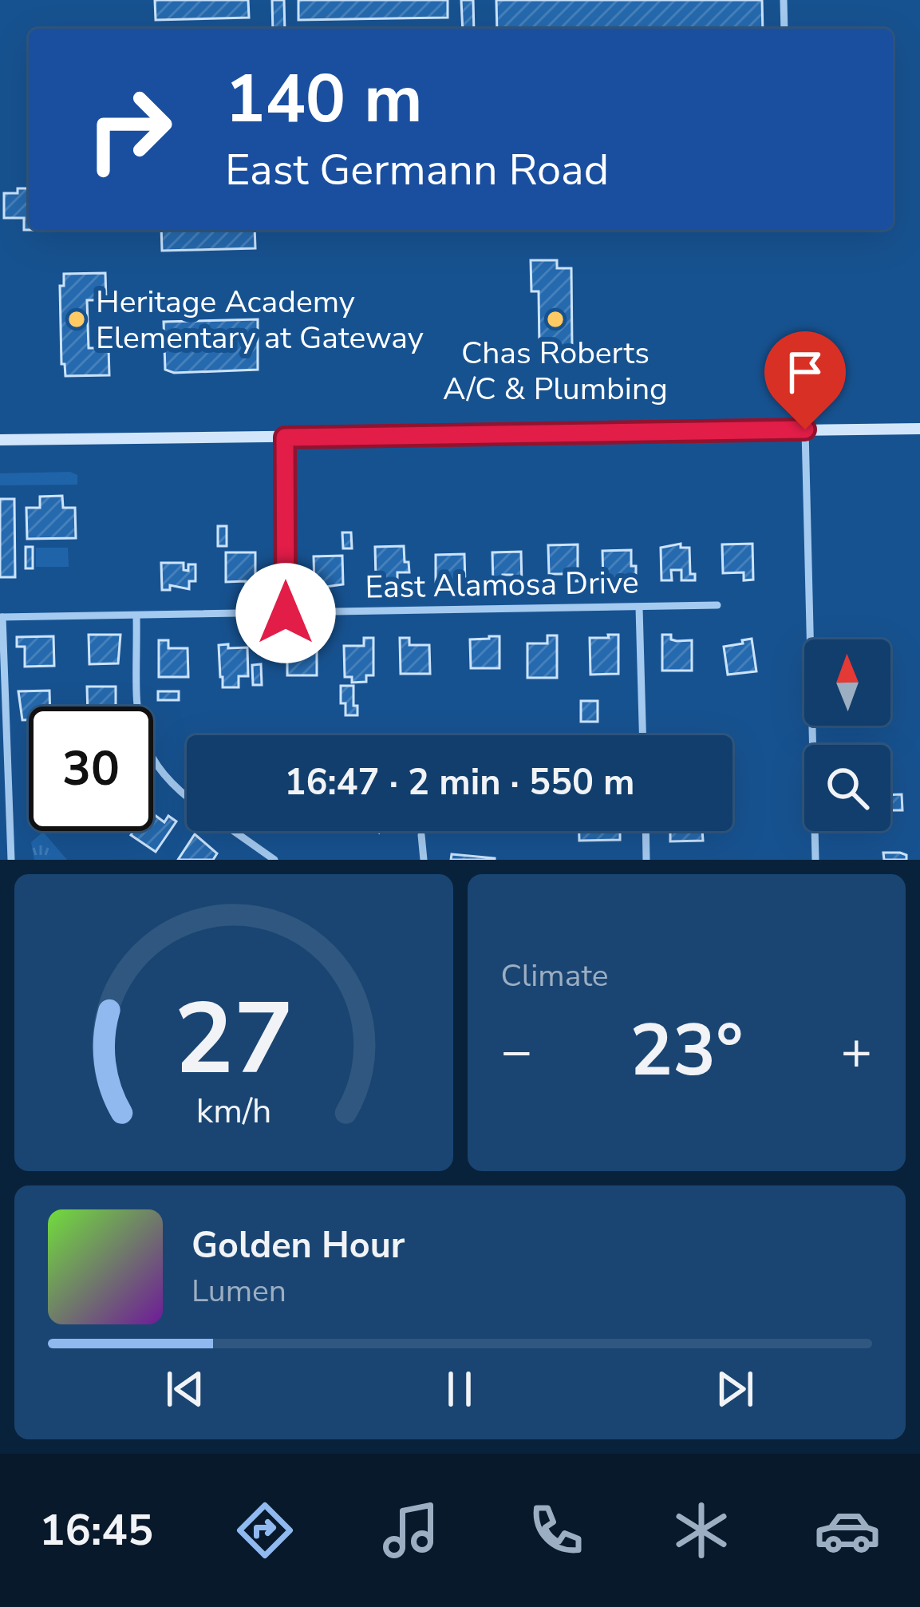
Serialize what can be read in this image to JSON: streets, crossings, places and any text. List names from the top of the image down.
{
  "streets": {
    "street": ["East Alamosa Drive"]
  },
  "places": ["Heritage Academy Elementary at Gateway", "Chas Roberts A/C & Plumbing"],
  "north": "top",
  "page": {
    "turn": ["140 m", "East Germann Road"],
    "limit": "30",
    "trip": "16:47 · 2 min · 550 m",
    "tile": "Climate",
    "heat": ["−", "23°", "+"],
    "song": ["Golden Hour", "Lumen"],
    "tabs": "16:45",
    "gauge": ["27", "km/h"]
  }
}
